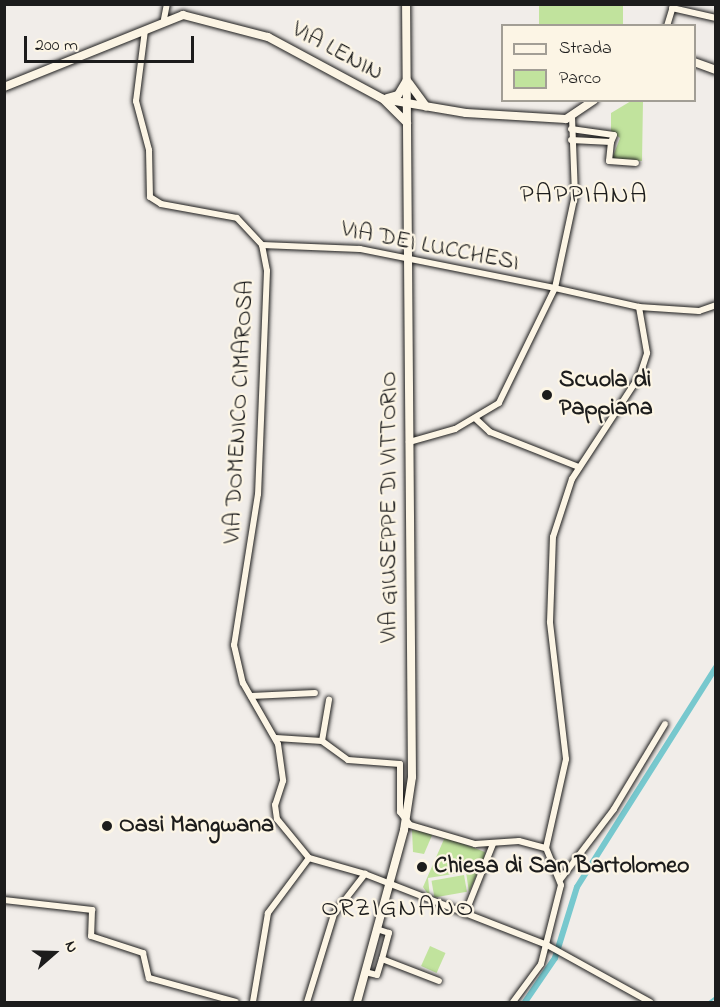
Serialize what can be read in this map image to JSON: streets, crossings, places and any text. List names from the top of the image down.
{
  "streets": {
    "main road": ["VIA LENIN", "VIA GIUSEPPE DI VITTORIO"],
    "street": ["VIA DEI LUCCHESI", "VIA DOMENICO CIMAROSA"]
  },
  "crossings": [
    ["VIA LENIN", "VIA DOMENICO CIMAROSA"],
    ["VIA LENIN", "VIA GIUSEPPE DI VITTORIO"],
    ["VIA DEI LUCCHESI", "VIA DOMENICO CIMAROSA"],
    ["VIA DEI LUCCHESI", "VIA GIUSEPPE DI VITTORIO"]
  ],
  "districts": ["PAPPIANA", "ORZIGNANO"],
  "places": ["Scuola di Pappiana", "Oasi Mangwana", "Chiesa di San Bartolomeo"],
  "legend": ["Strada", "Parco"],
  "scale_bar": "200 m",
  "north": "right"
}
